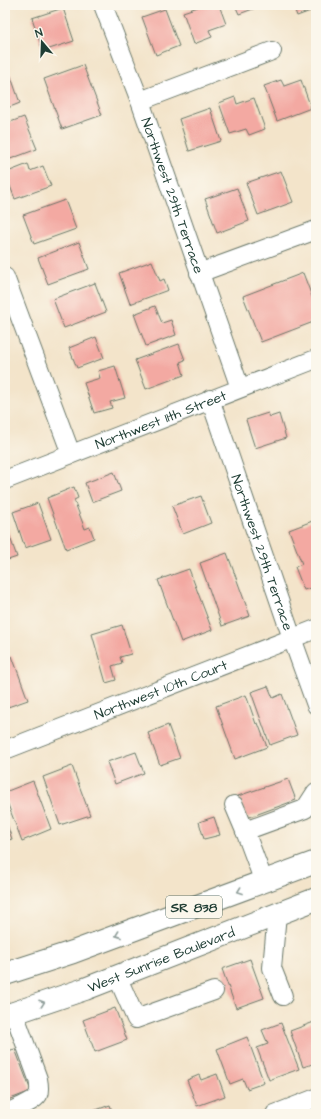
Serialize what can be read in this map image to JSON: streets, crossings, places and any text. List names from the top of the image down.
{
  "streets": {
    "main road": ["SR 838", "West Sunrise Boulevard"],
    "street": ["Northwest 29th Terrace", "Northwest 11th Street", "Northwest 10th Court"]
  },
  "crossings": [
    ["Northwest 29th Terrace", "Northwest 11th Street"],
    ["Northwest 29th Terrace", "Northwest 10th Court"]
  ],
  "north": "top"
}
